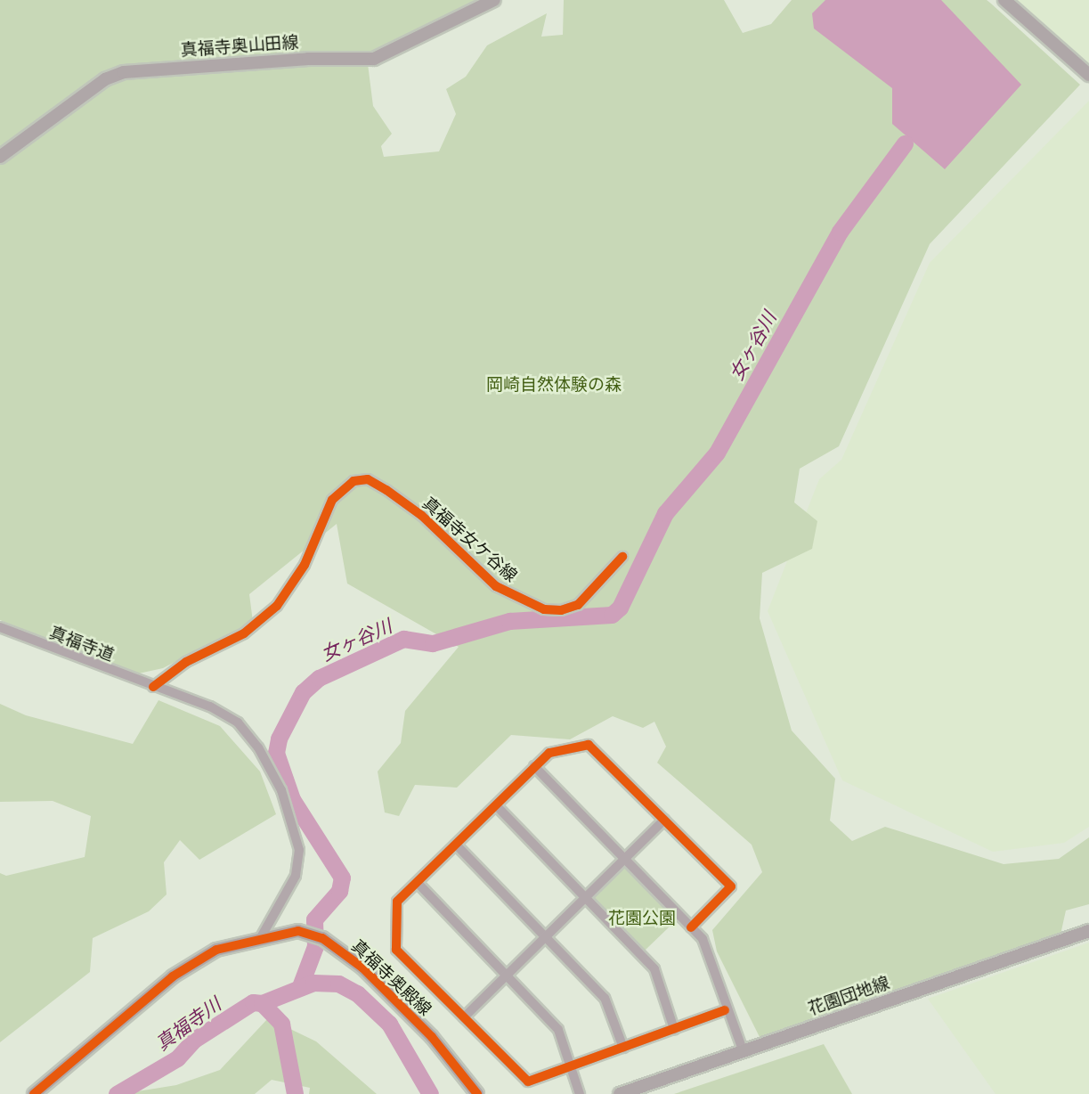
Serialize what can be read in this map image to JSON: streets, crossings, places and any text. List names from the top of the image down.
{
  "streets": {
    "street": [
      "真福寺奥山田線",
      "真福寺女ケ谷線",
      "真福寺道",
      "真福寺奥殿線",
      "花園団地線"
    ]
  },
  "crossings": [
    ["真福寺女ケ谷線", "真福寺道"],
    ["真福寺道", "真福寺奥殿線"]
  ],
  "water": ["女ヶ谷川", "真福寺川"],
  "parks": ["岡崎自然体験の森", "花園公園"]
}
